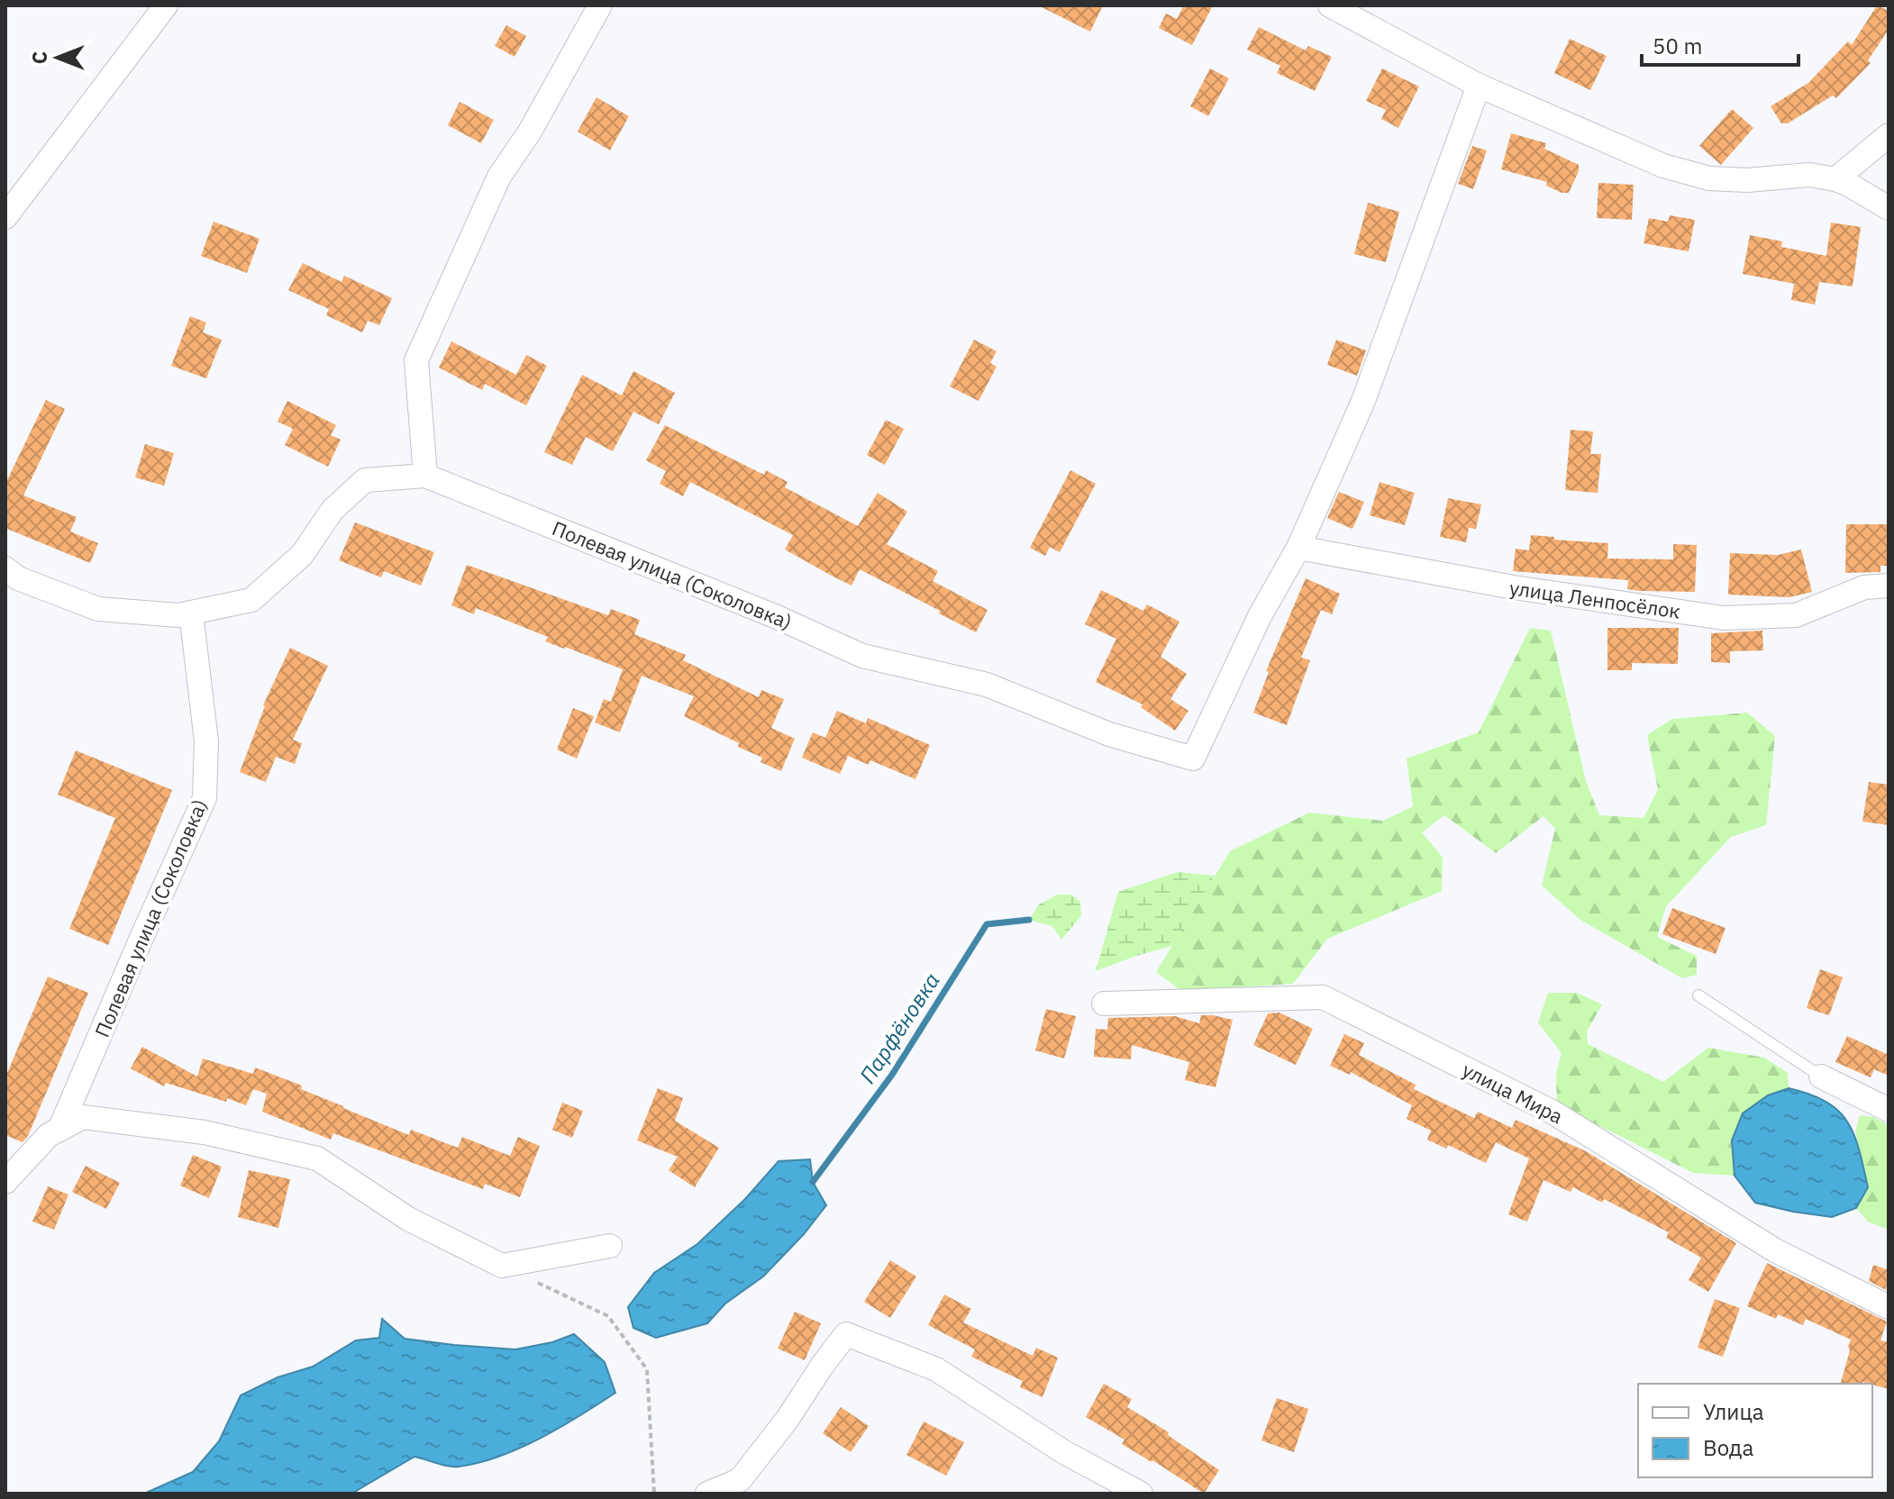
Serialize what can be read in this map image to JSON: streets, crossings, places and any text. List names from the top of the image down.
{
  "streets": {
    "street": ["Полевая улица (Соколовка)", "улица Ленпосёлок", "улица Мира"]
  },
  "crossings": [
    ["Полевая улица (Соколовка)", "улица Ленпосёлок"]
  ],
  "water": ["Парфёновка"],
  "legend": ["Улица", "Вода"],
  "scale_bar": "50 m",
  "north": "left"
}
